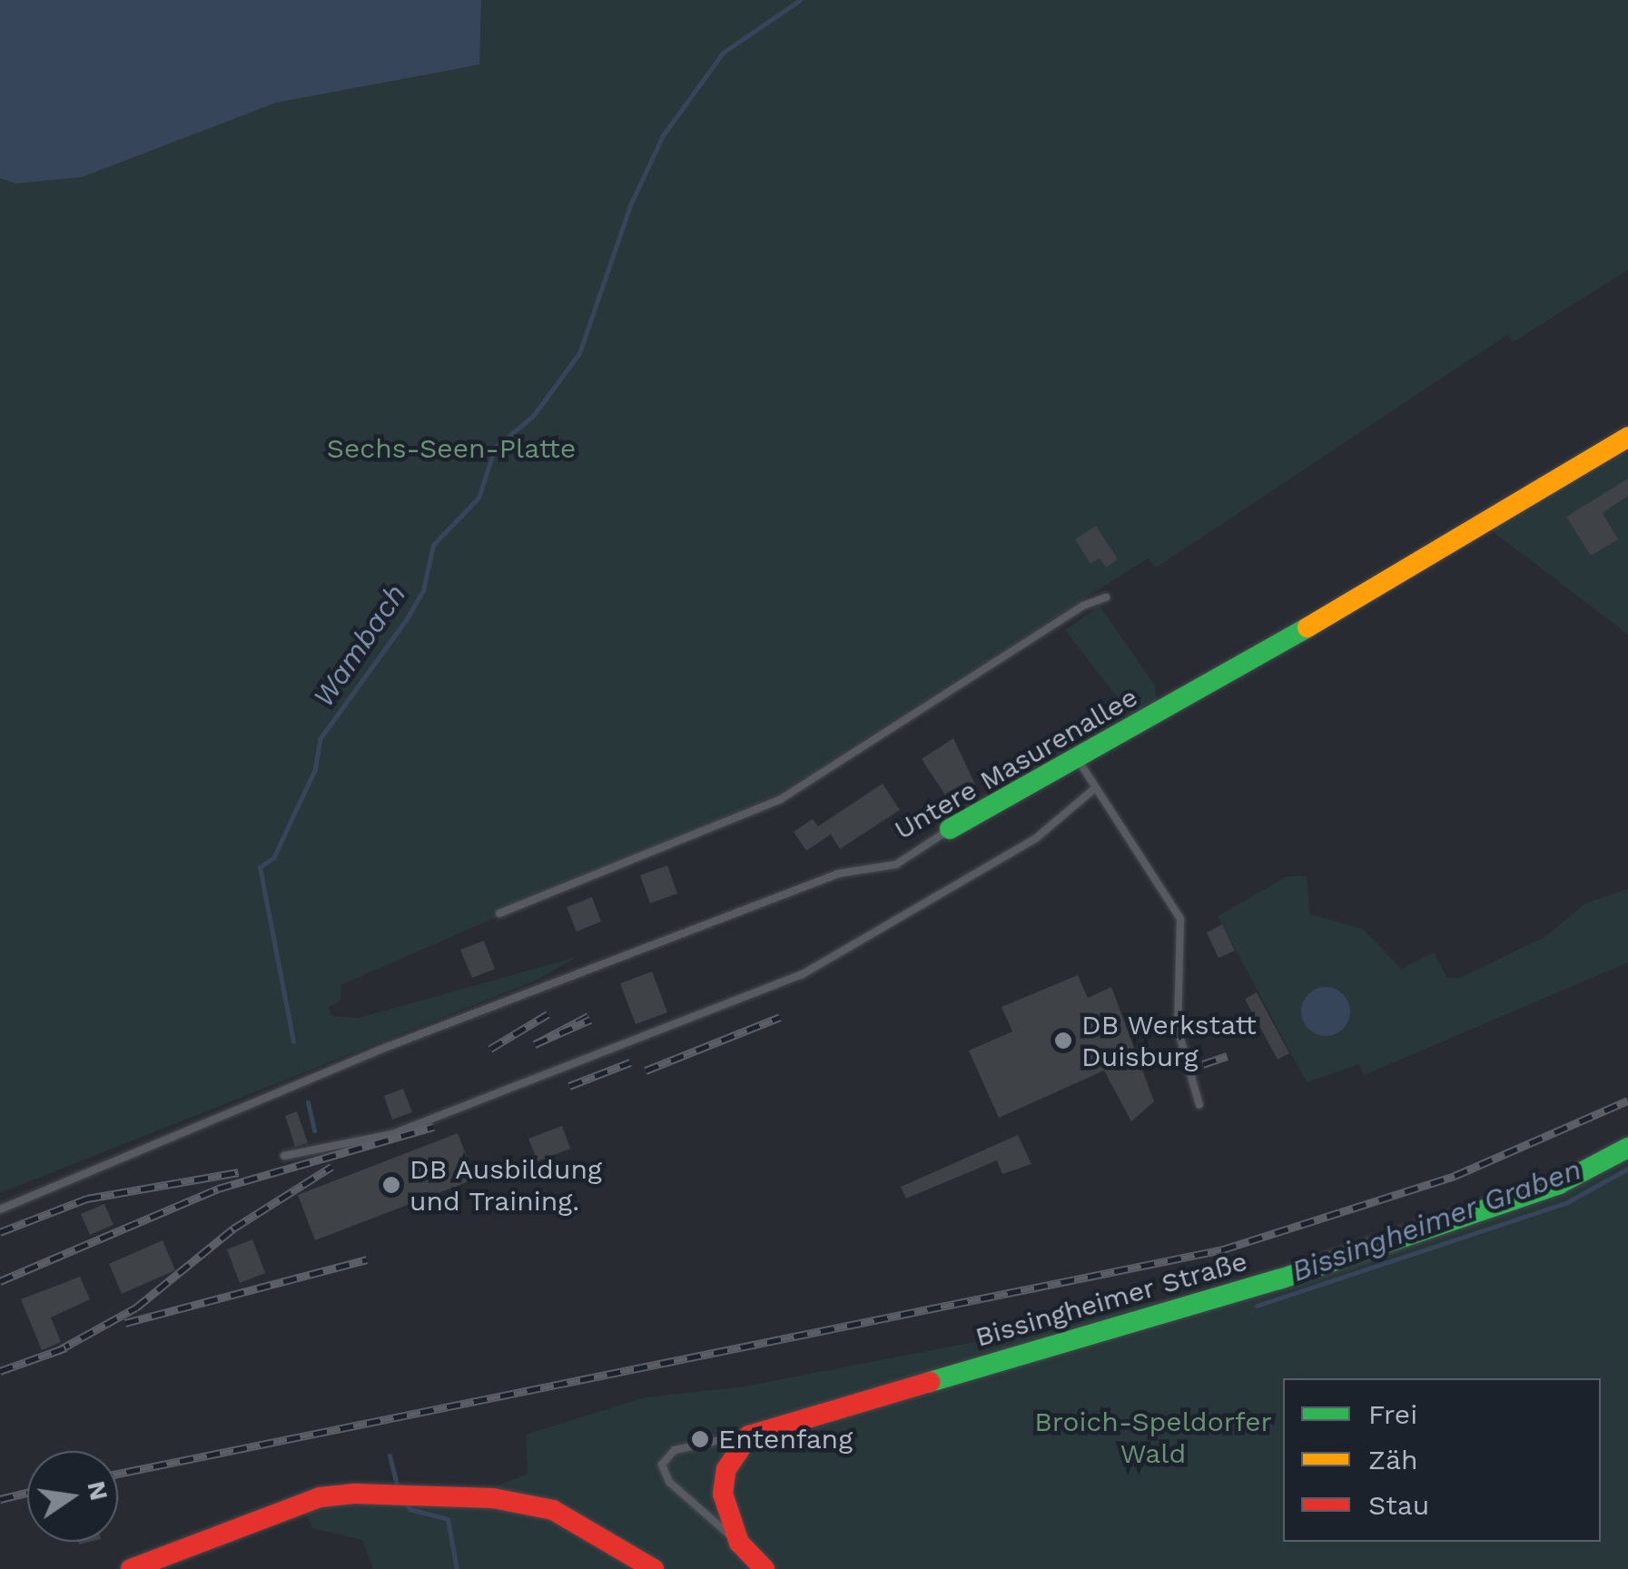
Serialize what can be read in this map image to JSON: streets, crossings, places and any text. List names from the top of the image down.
{
  "streets": {
    "street": ["Untere Masurenallee", "Bissingheimer Straße"]
  },
  "water": ["Wambach", "Bissingheimer Graben"],
  "parks": ["Sechs-Seen-Platte", "Broich-Speldorfer Wald"],
  "places": ["DB Werkstatt Duisburg", "DB Ausbildung und Training.", "Entenfang"],
  "legend": ["Frei", "Zäh", "Stau"],
  "north": "right"
}
